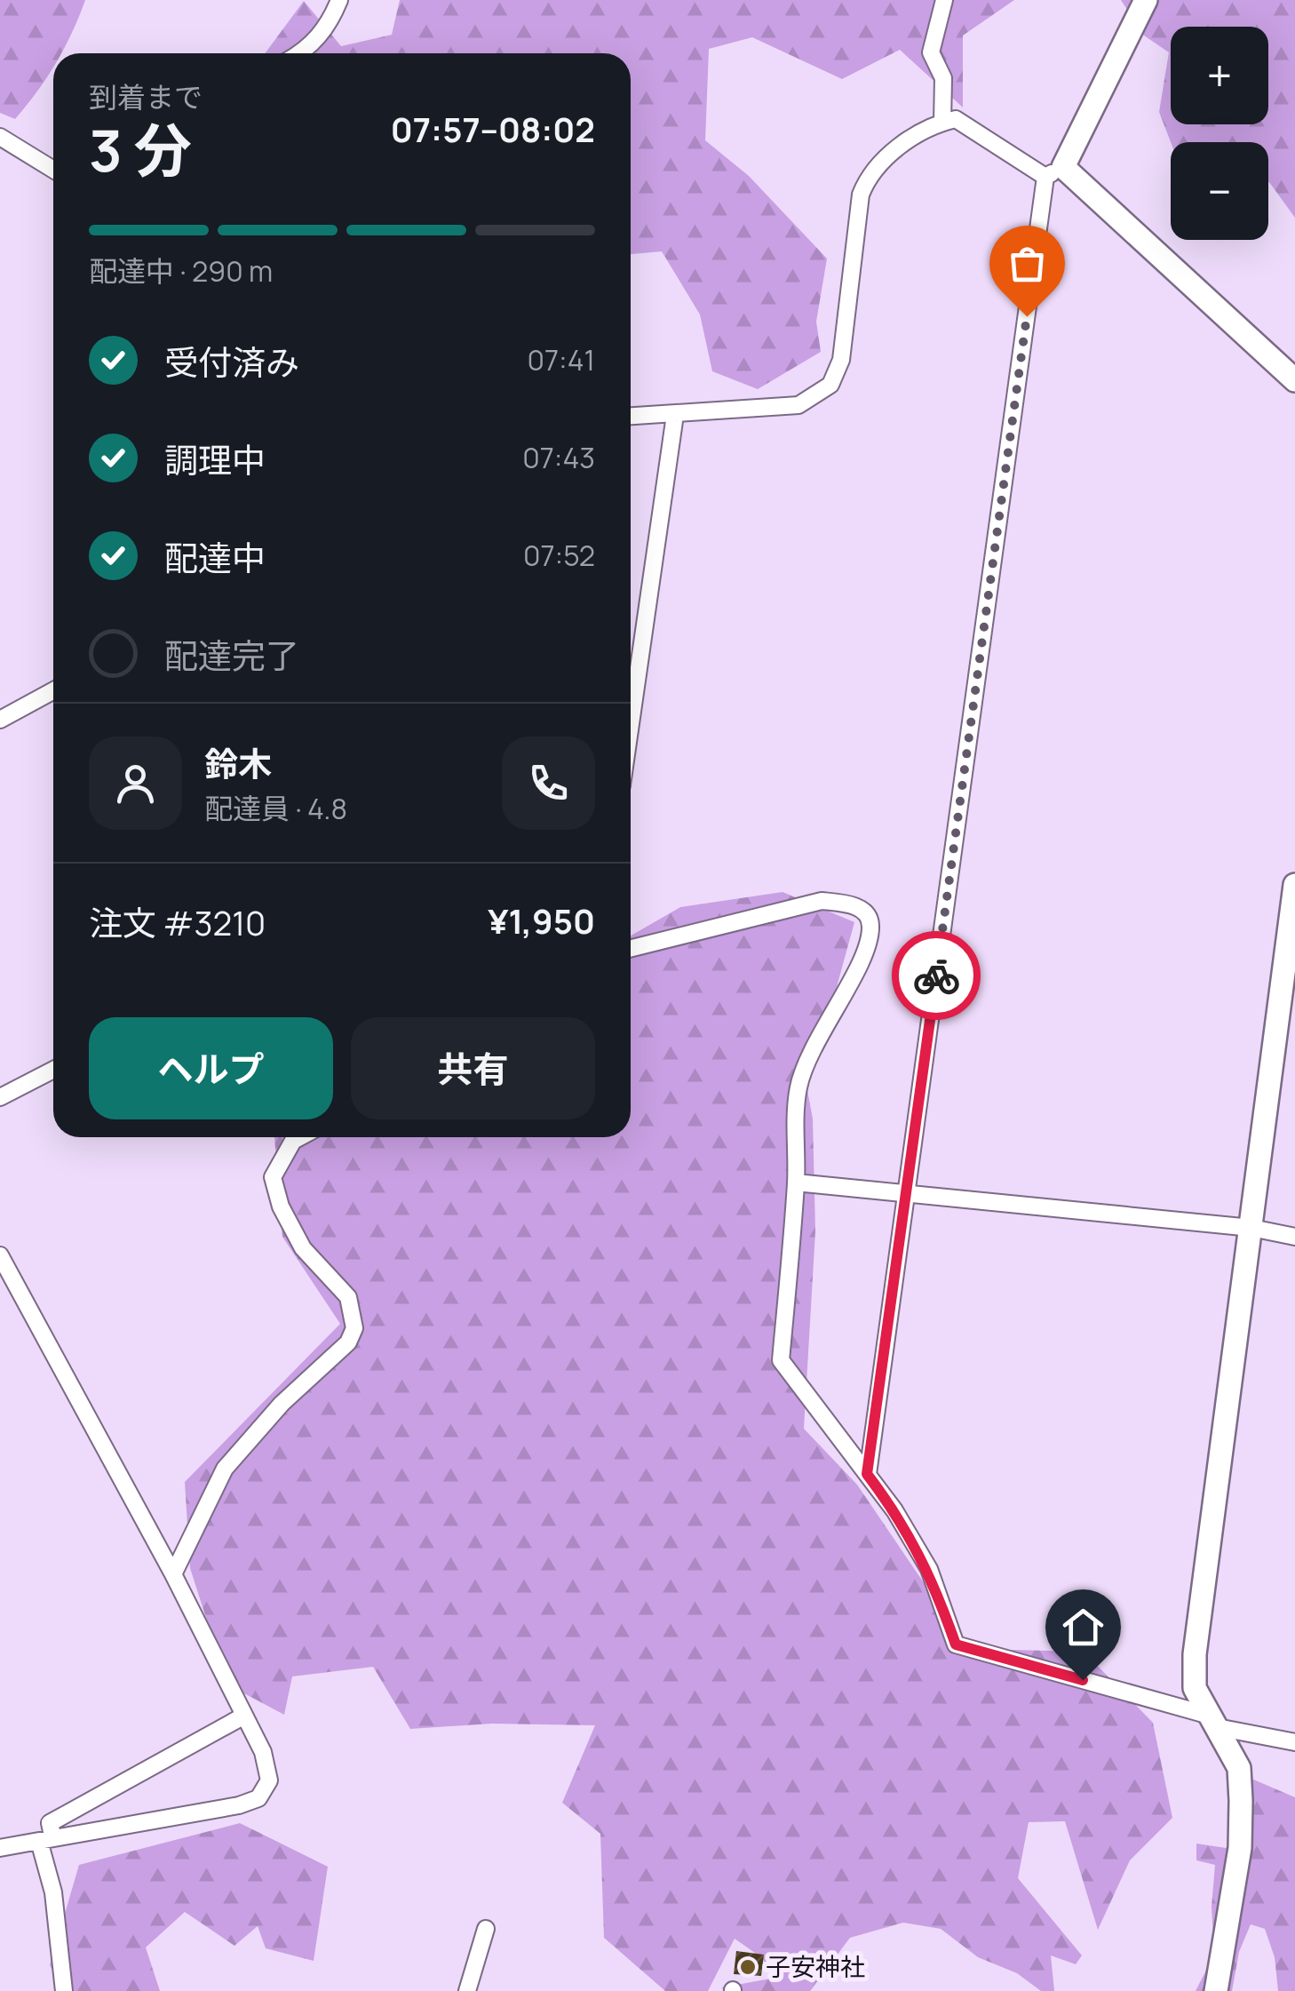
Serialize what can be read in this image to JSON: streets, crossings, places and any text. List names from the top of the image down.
{
  "places": ["子安神社"],
  "page": {
    "map_buttons": ["+", "−"],
    "heading": ["3 分", "到着まで", "07:57–08:02"],
    "panel": [
      "鈴木",
      "配達員 · 4.8",
      "注文 #3210",
      "¥1,950"
    ],
    "bar": "配達中 · 290 m",
    "list": [
      ["受付済み", "07:41"],
      ["調理中", "07:43"],
      ["配達中", "07:52"],
      "配達完了"
    ],
    "buttons": ["ヘルプ", "共有"]
  }
}
